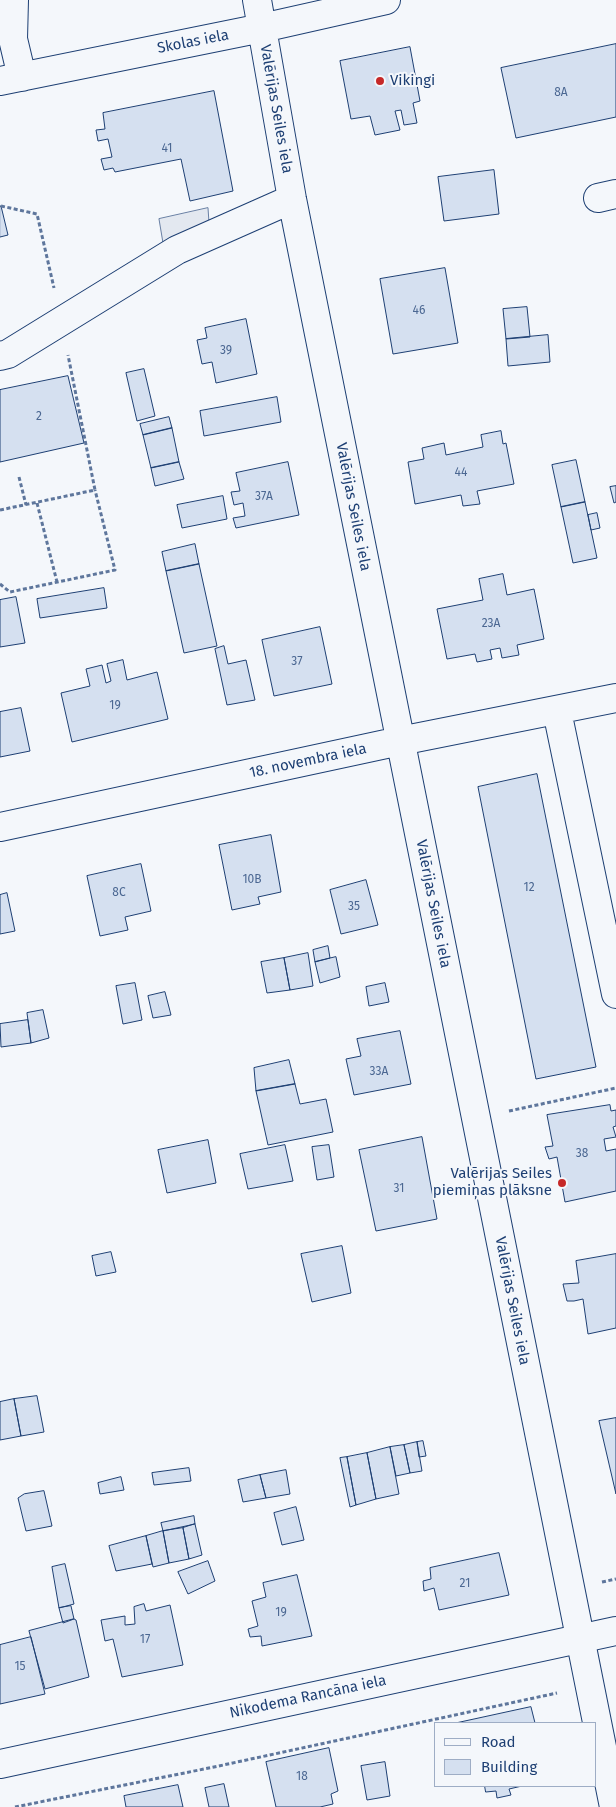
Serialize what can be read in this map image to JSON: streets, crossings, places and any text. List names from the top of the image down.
{
  "streets": {
    "street": [
      "Skolas iela",
      "Valērijas Seiles iela",
      "18. novembra iela",
      "Nikodema Rancāna iela"
    ]
  },
  "crossings": [
    ["Skolas iela", "Valērijas Seiles iela"],
    ["Valērijas Seiles iela", "18. novembra iela"],
    ["Valērijas Seiles iela", "Nikodema Rancāna iela"]
  ],
  "places": ["Vikingi", "Valērijas Seiles piemiņas plāksne"],
  "house_numbers": [
    "8A",
    "41",
    "46",
    "39",
    "2",
    "44",
    "37A",
    "23A",
    "37",
    "19",
    "10B",
    "12",
    "8C",
    "35",
    "33A",
    "38",
    "31",
    "21",
    "19",
    "17",
    "15",
    "18"
  ],
  "legend": ["Road", "Building"]
}
